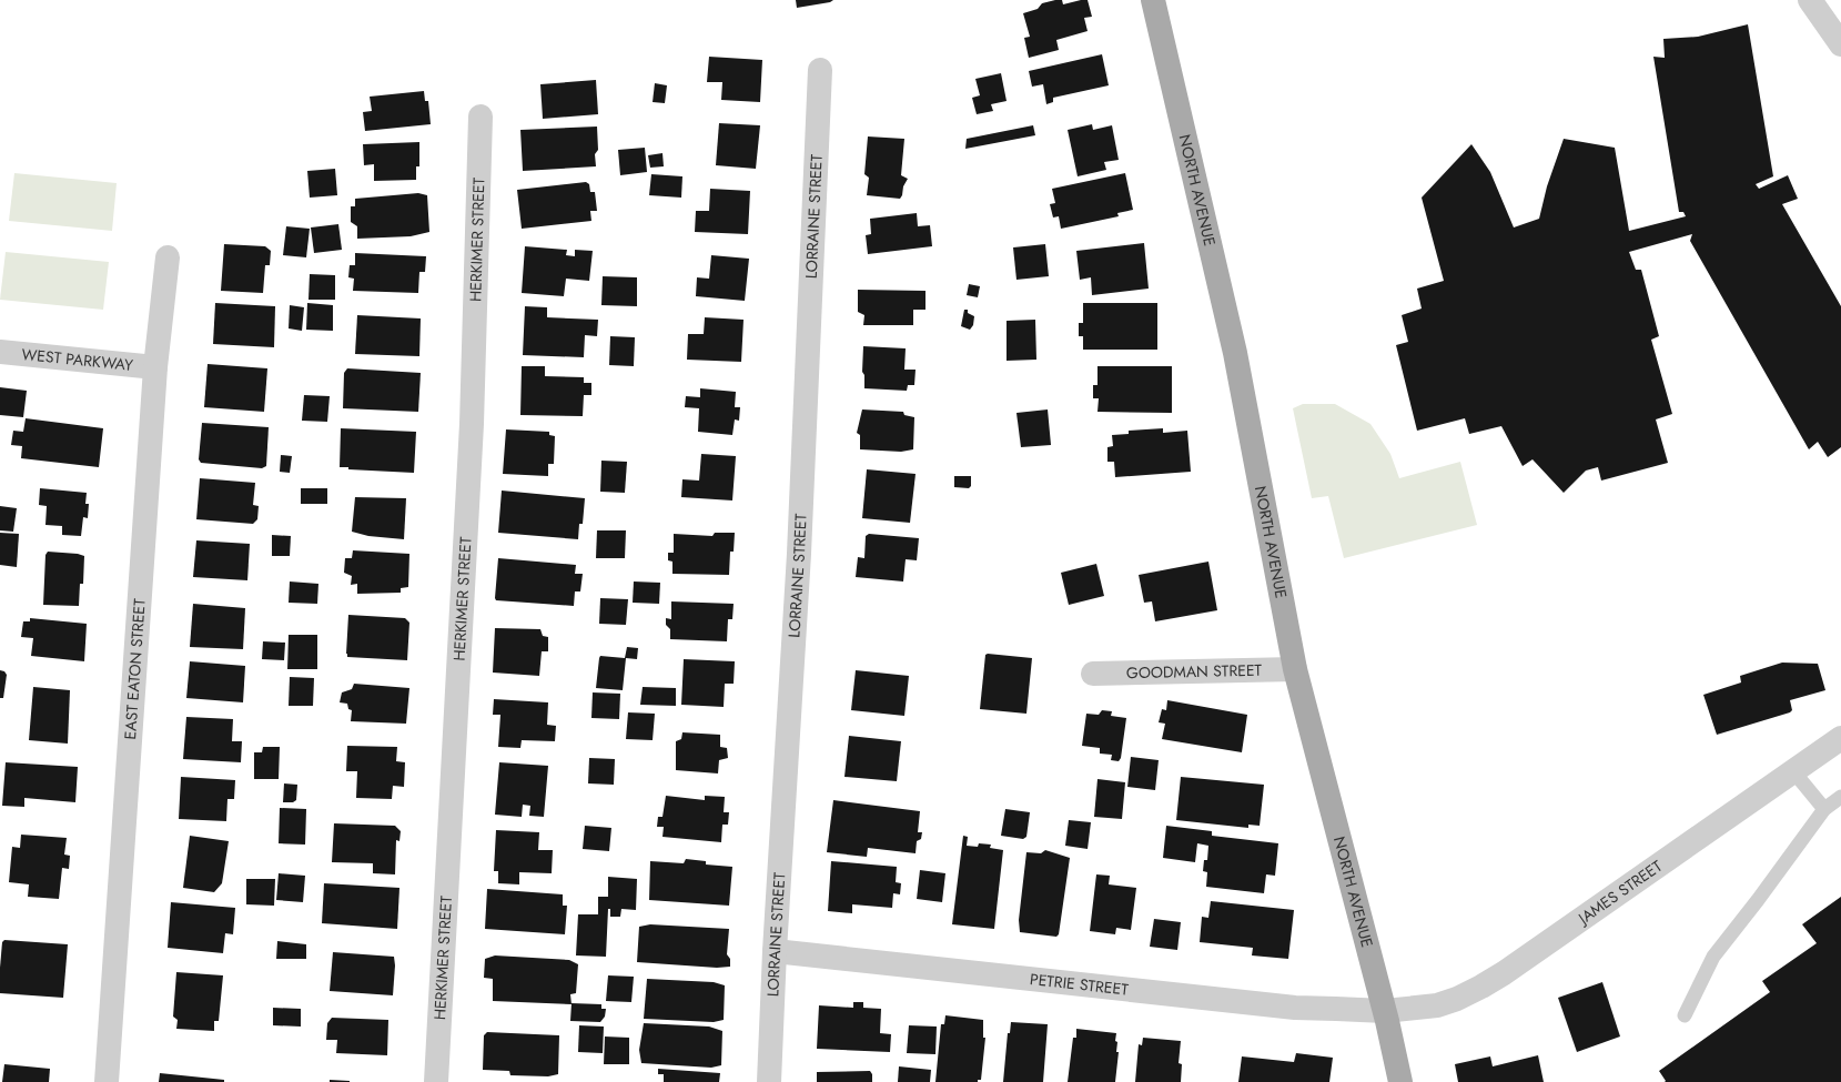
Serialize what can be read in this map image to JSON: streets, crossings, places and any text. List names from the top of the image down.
{
  "streets": {
    "main road": ["NORTH AVENUE"],
    "street": [
      "LORRAINE STREET",
      "HERKIMER STREET",
      "WEST PARKWAY",
      "EAST EATON STREET",
      "GOODMAN STREET",
      "JAMES STREET",
      "PETRIE STREET"
    ]
  },
  "crossings": [
    ["NORTH AVENUE", "GOODMAN STREET"],
    ["NORTH AVENUE", "JAMES STREET"],
    ["NORTH AVENUE", "PETRIE STREET"],
    ["LORRAINE STREET", "PETRIE STREET"],
    ["WEST PARKWAY", "EAST EATON STREET"],
    ["JAMES STREET", "PETRIE STREET"]
  ]
}
